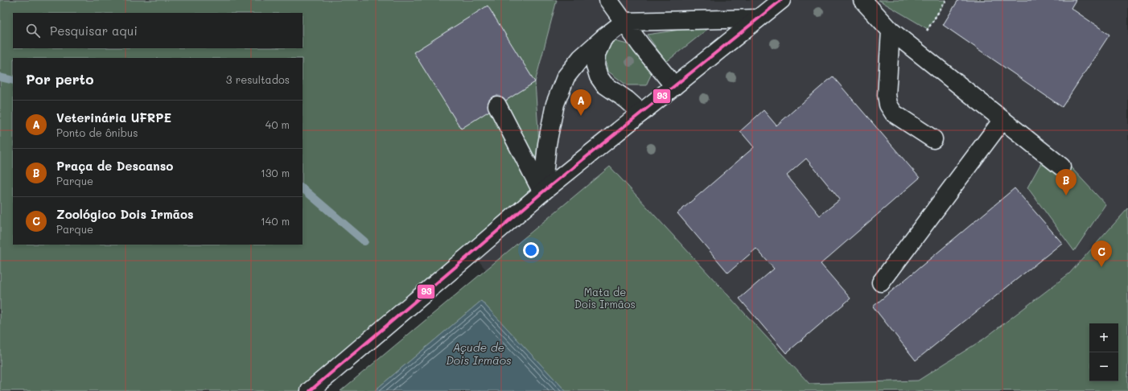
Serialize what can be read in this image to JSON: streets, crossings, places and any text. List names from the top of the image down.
{
  "water": ["Açude de Dois Irmãos"],
  "parks": ["Mata de Dois Irmãos"],
  "lines": ["transit line 93"],
  "page": {
    "search": "Pesquisar aqui",
    "heading": ["Por perto", "3 resultados"],
    "pins": ["A", "B", "C"],
    "list": [
      {
        "mark": "A",
        "name": "Veterinária UFRPE",
        "note": "Ponto de ônibus",
        "value": "40 m"
      },
      {
        "mark": "B",
        "name": "Praça de Descanso",
        "note": "Parque",
        "value": "130 m"
      },
      {
        "mark": "C",
        "name": "Zoológico Dois Irmãos",
        "note": "Parque",
        "value": "140 m"
      }
    ],
    "map_buttons": ["+", "−"]
  }
}
